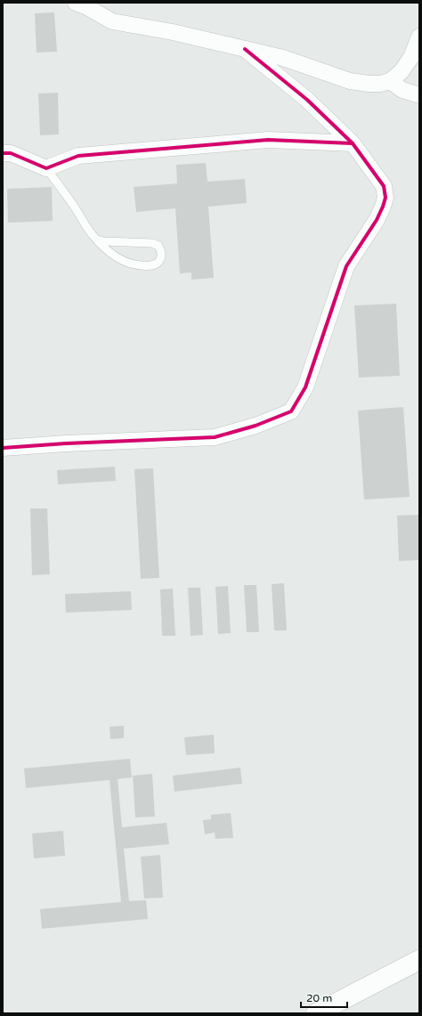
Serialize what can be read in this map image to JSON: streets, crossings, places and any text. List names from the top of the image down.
{
  "scale_bar": "20 m"
}
